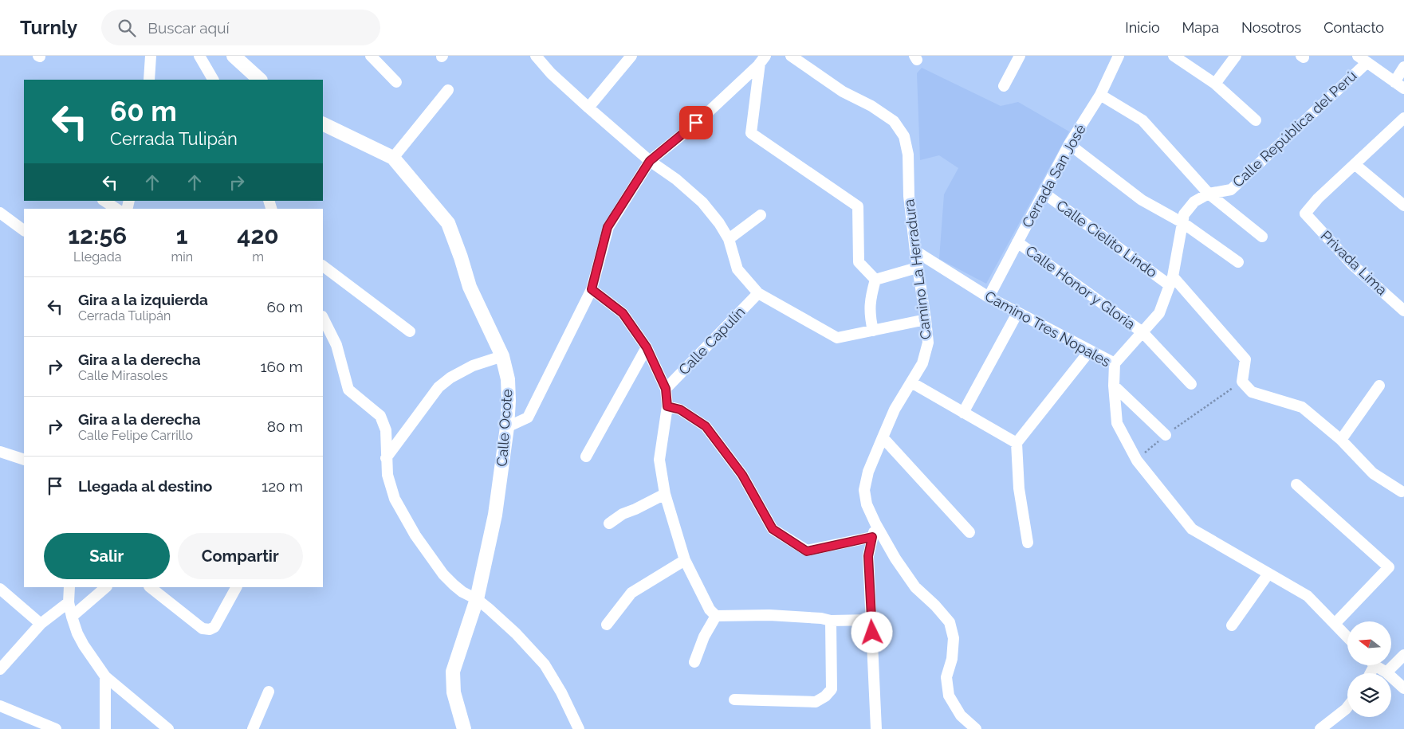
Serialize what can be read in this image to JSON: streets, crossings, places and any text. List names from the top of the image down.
{
  "streets": {
    "street": [
      "Calle República del Perú",
      "Cerrada San José",
      "Calle Cielito Lindo",
      "Privada Lima",
      "Camino La Herradura",
      "Calle Honor y Gloria",
      "Camino Tres Nopales",
      "Calle Capulín",
      "Calle Ocote"
    ]
  },
  "crossings": [
    ["Calle República del Perú", "Calle Cielito Lindo"],
    ["Calle República del Perú", "Calle Honor y Gloria"],
    ["Calle República del Perú", "Camino Tres Nopales"],
    ["Cerrada San José", "Calle Cielito Lindo"],
    ["Cerrada San José", "Calle Honor y Gloria"],
    ["Cerrada San José", "Camino Tres Nopales"],
    ["Camino La Herradura", "Camino Tres Nopales"]
  ],
  "north": "left",
  "page": {
    "header": "Turnly",
    "search": "Buscar aquí",
    "nav": [
      "Inicio",
      "Mapa",
      "Nosotros",
      "Contacto"
    ],
    "turn": ["60 m", "Cerrada Tulipán"],
    "eta": [
      "12:56",
      "Llegada",
      "1",
      "min",
      "420",
      "m"
    ],
    "list": [
      {
        "name": "Gira a la izquierda",
        "note": "Cerrada Tulipán",
        "value": "60 m"
      },
      {
        "name": "Gira a la derecha",
        "note": "Calle Mirasoles",
        "value": "160 m"
      },
      {
        "name": "Gira a la derecha",
        "note": "Calle Felipe Carrillo",
        "value": "80 m"
      },
      {
        "name": "Llegada al destino",
        "value": "120 m"
      }
    ],
    "buttons": ["Salir", "Compartir"]
  }
}
